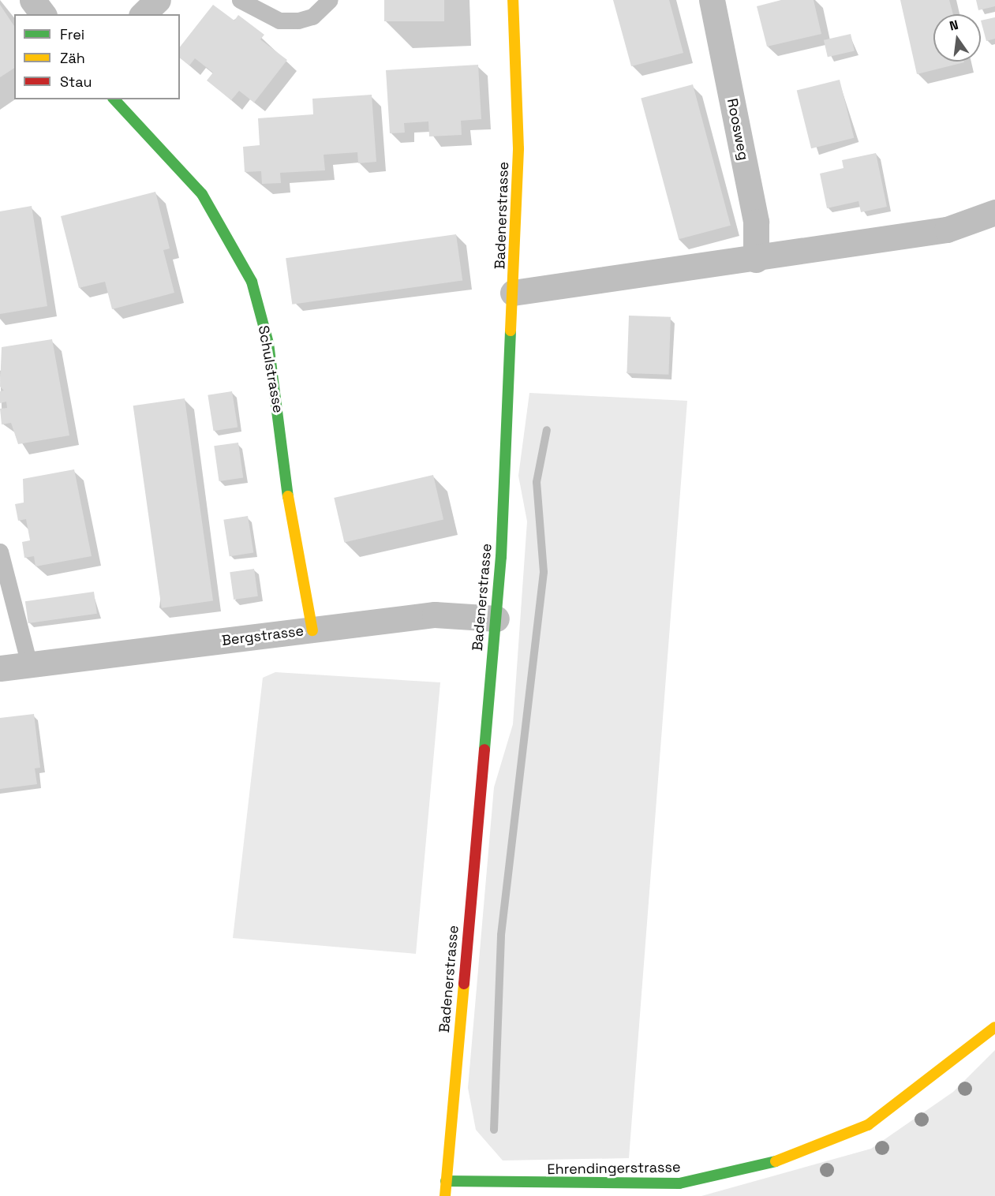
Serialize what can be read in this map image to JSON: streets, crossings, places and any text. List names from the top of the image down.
{
  "streets": {
    "street": [
      "Roosweg",
      "Badenerstrasse",
      "Schulstrasse",
      "Bergstrasse",
      "Ehrendingerstrasse"
    ]
  },
  "crossings": [
    ["Badenerstrasse", "Bergstrasse"],
    ["Badenerstrasse", "Ehrendingerstrasse"],
    ["Schulstrasse", "Bergstrasse"]
  ],
  "legend": ["Frei", "Zäh", "Stau"],
  "north": "top"
}
